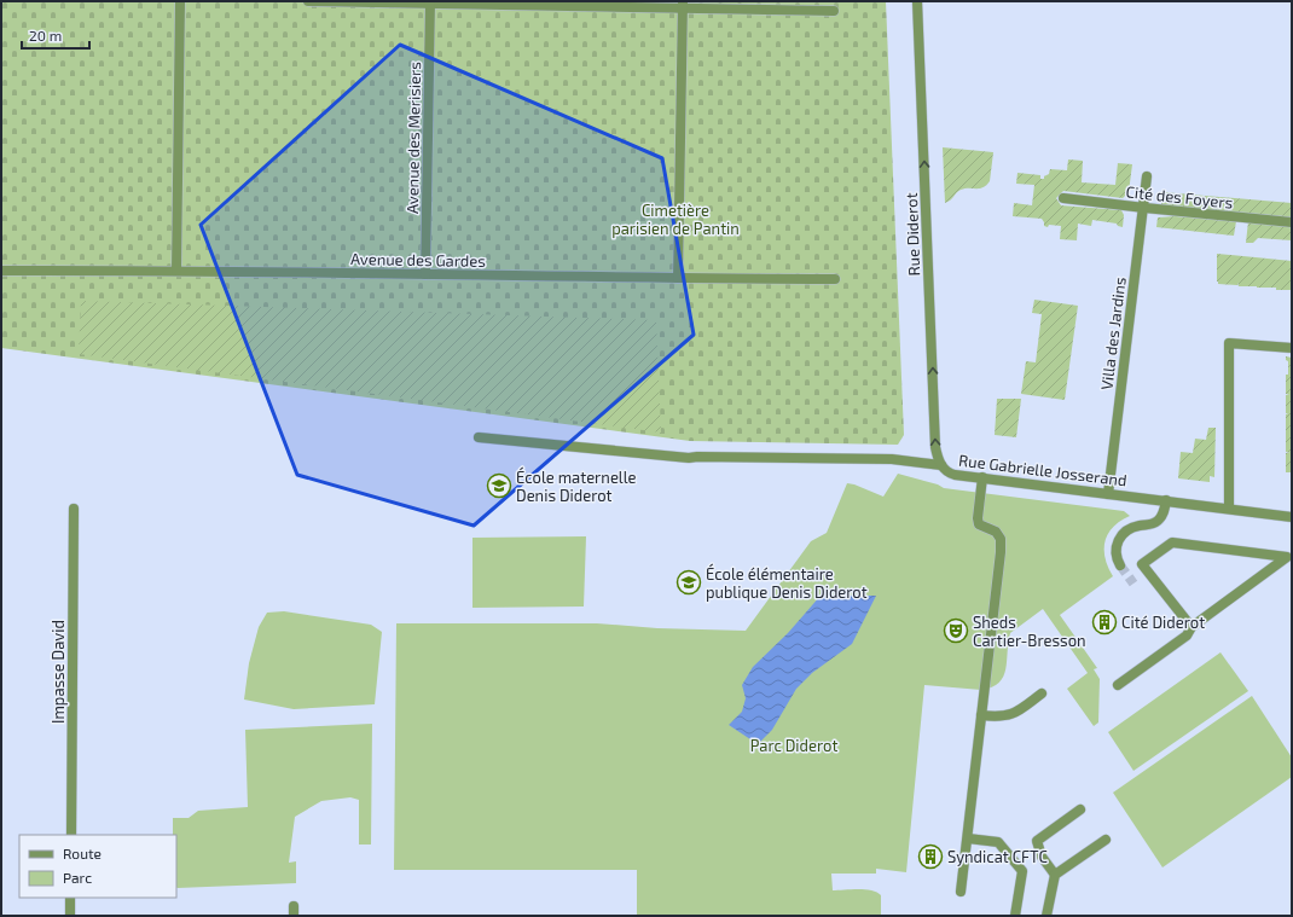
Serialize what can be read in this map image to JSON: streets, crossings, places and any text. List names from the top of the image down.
{
  "streets": {
    "street": [
      "Avenue des Merisiers",
      "Cité des Foyers",
      "Rue Diderot",
      "Avenue des Gardes",
      "Villa des Jardins",
      "Rue Gabrielle Josserand",
      "Impasse David"
    ]
  },
  "crossings": [
    ["Avenue des Merisiers", "Avenue des Gardes"],
    ["Cité des Foyers", "Villa des Jardins"],
    ["Rue Diderot", "Rue Gabrielle Josserand"],
    ["Villa des Jardins", "Rue Gabrielle Josserand"]
  ],
  "one_way": ["Rue Diderot"],
  "parks": ["Cimetière parisien de Pantin", "Parc Diderot"],
  "places": {
    "school or university": ["École maternelle Denis Diderot", "École élémentaire publique Denis Diderot"],
    "building": ["Cité Diderot", "Syndicat CFTC"],
    "theatre": ["Sheds Cartier-Bresson"]
  },
  "legend": ["Route", "Parc"],
  "scale_bar": "20 m"
}
